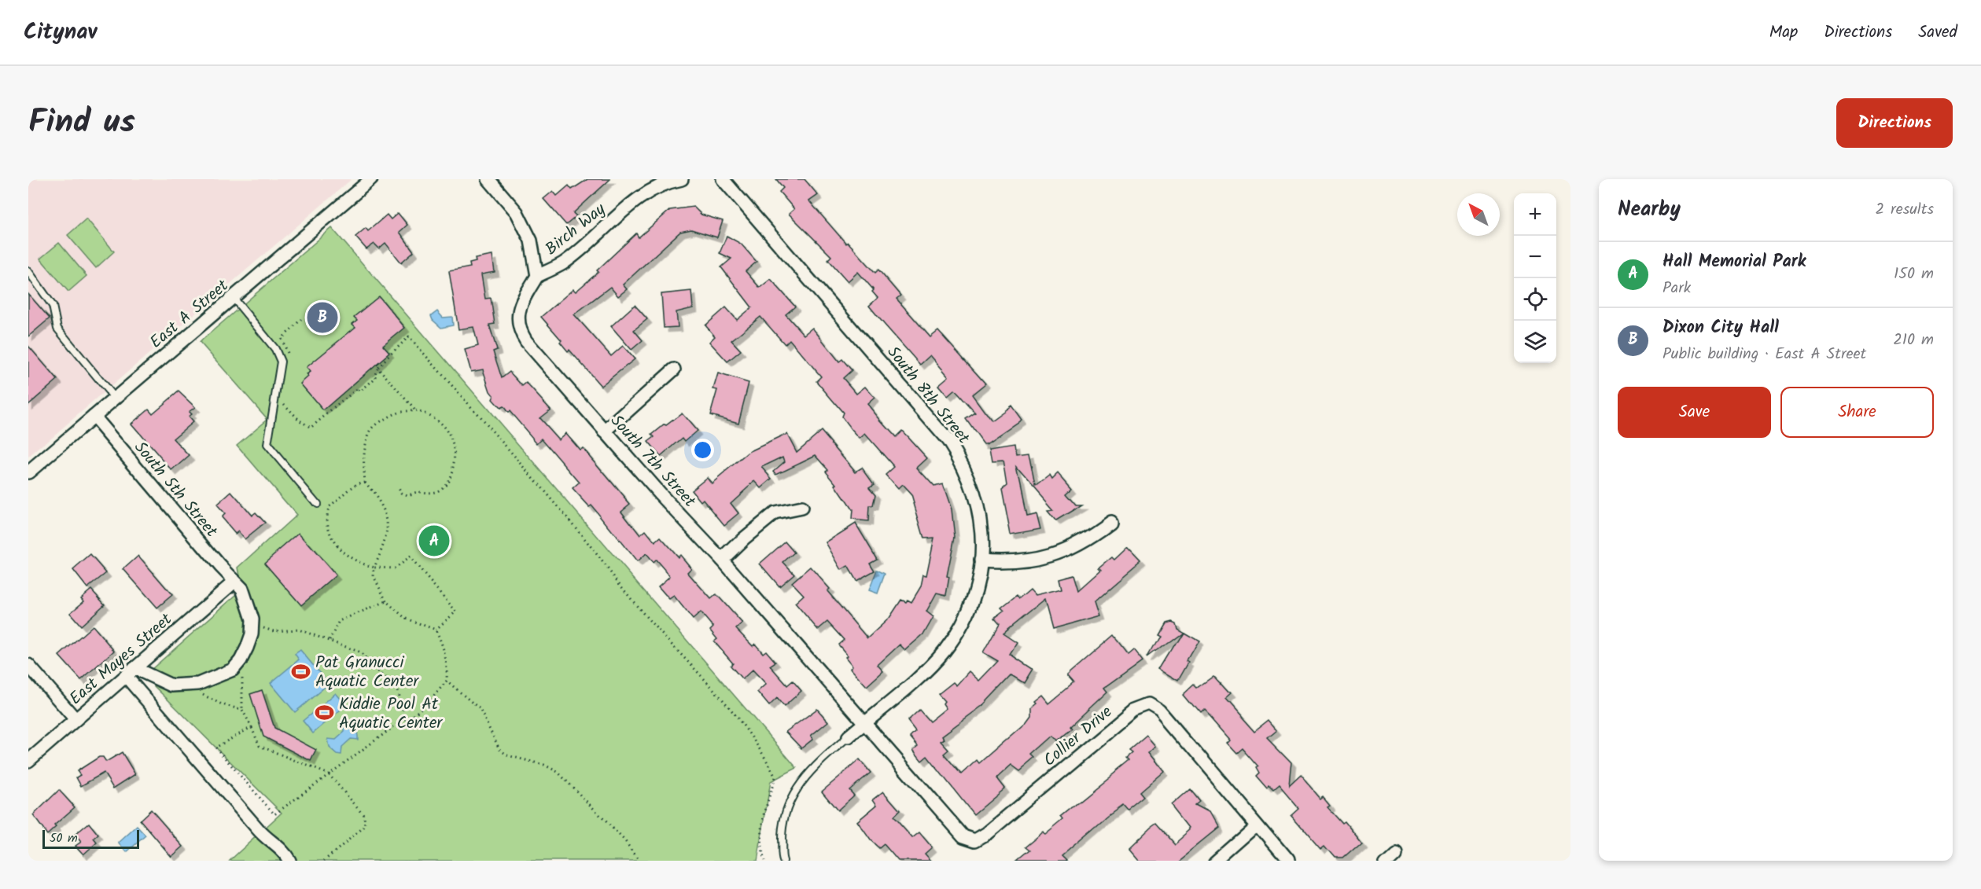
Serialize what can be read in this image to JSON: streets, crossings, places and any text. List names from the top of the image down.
{
  "streets": {
    "street": [
      "Birch Way",
      "East A Street",
      "South 8th Street",
      "South 7th Street",
      "South 5th Street",
      "East Mayes Street",
      "Collier Drive"
    ]
  },
  "crossings": [
    ["Birch Way", "South 7th Street"],
    ["East A Street", "South 5th Street"],
    ["South 8th Street", "South 7th Street"],
    ["South 7th Street", "Collier Drive"],
    ["South 5th Street", "East Mayes Street"]
  ],
  "places": {
    "sports": ["Pat Granucci Aquatic Center", "Kiddie Pool At Aquatic Center"]
  },
  "scale_bar": "50 m",
  "north": "top left",
  "page": {
    "header": "Citynav",
    "nav": ["Map", "Directions", "Saved"],
    "title": "Find us",
    "buttons": [
      "Directions",
      ["Save", "Share"]
    ],
    "heading": ["Nearby", "2 results"],
    "map_buttons": ["+", "−"],
    "list": [
      {
        "mark": "A",
        "name": "Hall Memorial Park",
        "note": "Park",
        "value": "150 m"
      },
      {
        "mark": "B",
        "name": "Dixon City Hall",
        "note": "Public building · East A Street",
        "value": "210 m"
      }
    ],
    "pins": ["B", "A"],
    "scale": "50 m"
  }
}
